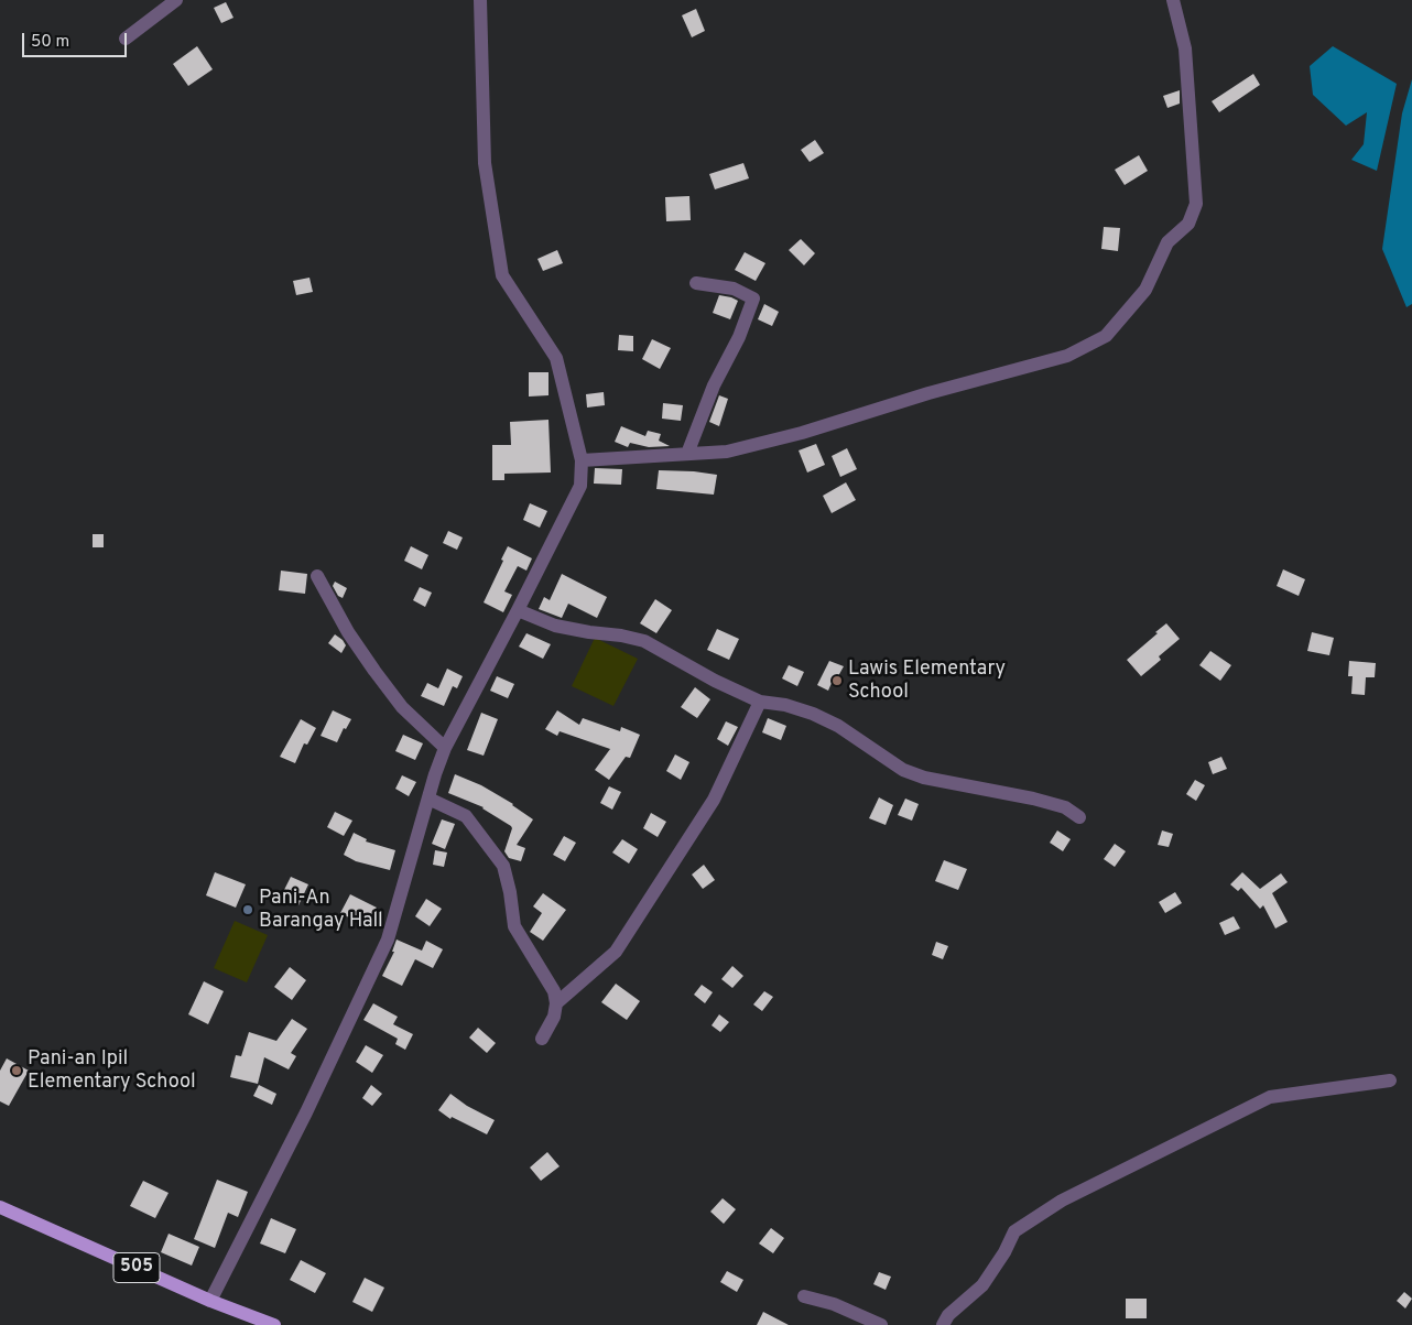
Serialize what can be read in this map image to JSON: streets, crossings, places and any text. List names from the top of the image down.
{
  "streets": {
    "main road": ["505"]
  },
  "places": ["Lawis Elementary School", "Pani-An Barangay Hall", "Pani-an Ipil Elementary School"],
  "scale_bar": "50 m"
}
